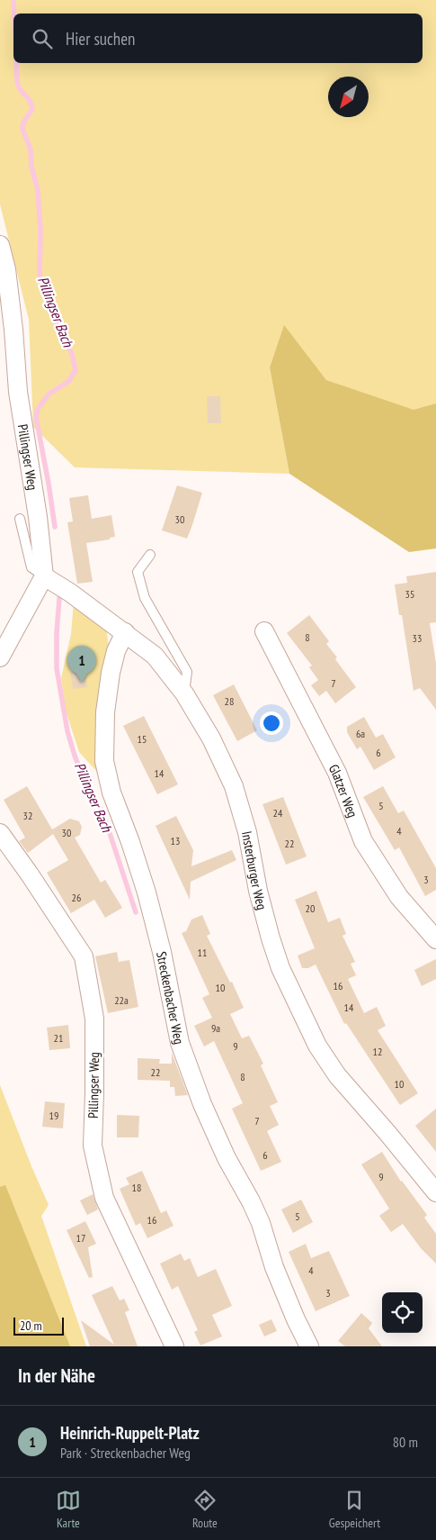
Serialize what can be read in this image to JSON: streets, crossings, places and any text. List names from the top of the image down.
{
  "streets": {
    "street": [
      "Pillingser Weg",
      "Glatzer Weg",
      "Insterburger Weg",
      "Streckenbacher Weg"
    ]
  },
  "crossings": [
    ["Pillingser Weg", "Insterburger Weg"],
    ["Insterburger Weg", "Streckenbacher Weg"]
  ],
  "water": ["Pillingser Bach"],
  "house_numbers": [
    "30",
    "35",
    "8",
    "33",
    "7",
    "28",
    "6a",
    "15",
    "6",
    "14",
    "5",
    "24",
    "32",
    "4",
    "30",
    "13",
    "22",
    "3",
    "26",
    "20",
    "11",
    "16",
    "10",
    "22a",
    "14",
    "9a",
    "21",
    "9",
    "12",
    "22",
    "8",
    "10",
    "19",
    "7",
    "6",
    "9",
    "18",
    "5",
    "16",
    "17",
    "4",
    "3"
  ],
  "scale_bar": "20 m",
  "north": "bottom left",
  "page": {
    "search": "Hier suchen",
    "pins": "1",
    "scale": "20 m",
    "heading": "In der Nähe",
    "list": [
      {
        "mark": "1",
        "name": "Heinrich-Ruppelt-Platz",
        "note": "Park · Streckenbacher Weg",
        "value": "80 m"
      }
    ],
    "nav": ["Karte", "Route", "Gespeichert"]
  }
}
